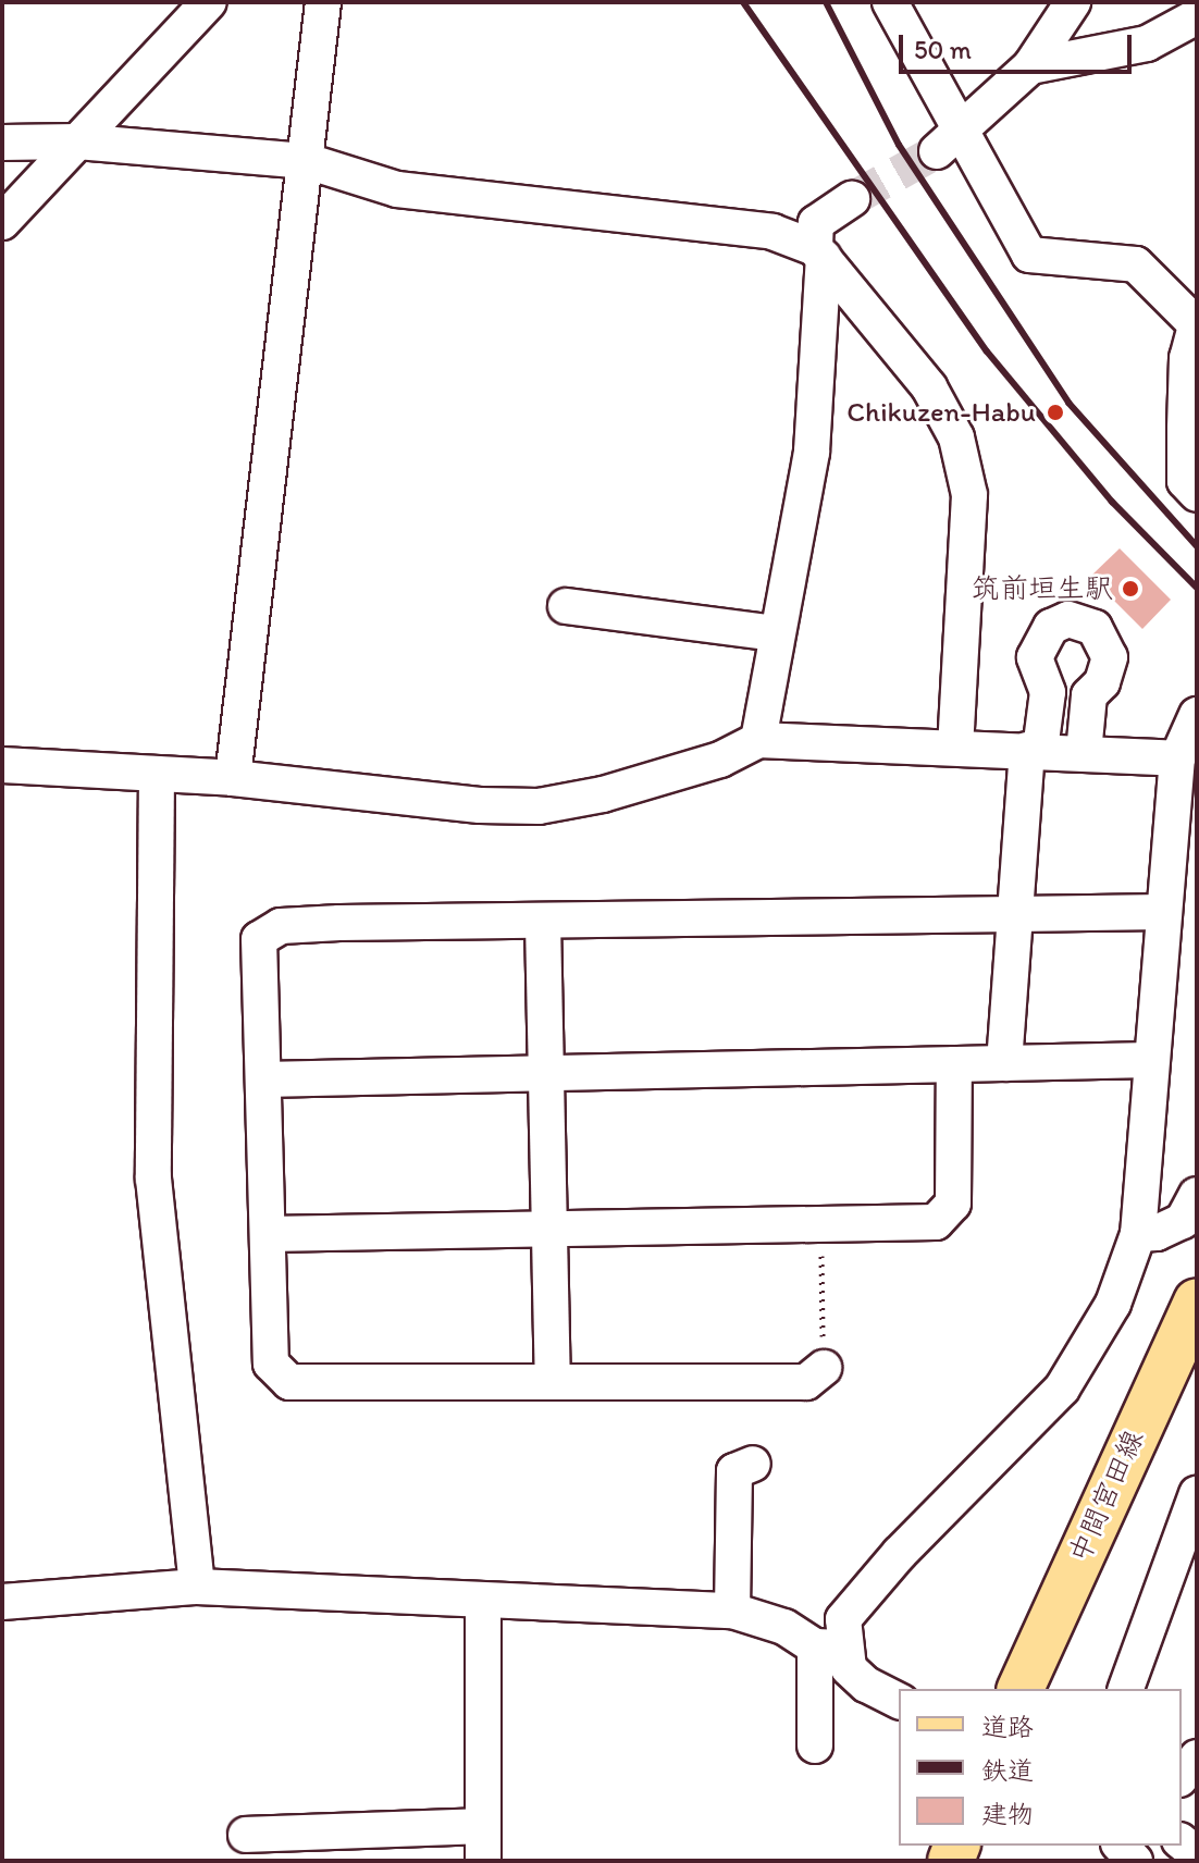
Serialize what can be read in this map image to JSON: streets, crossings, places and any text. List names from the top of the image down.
{
  "streets": {
    "main road": ["中間宮田線"]
  },
  "places": ["Chikuzen-Habu", "筑前垣生駅"],
  "legend": ["道路", "鉄道", "建物"],
  "scale_bar": "50 m"
}
